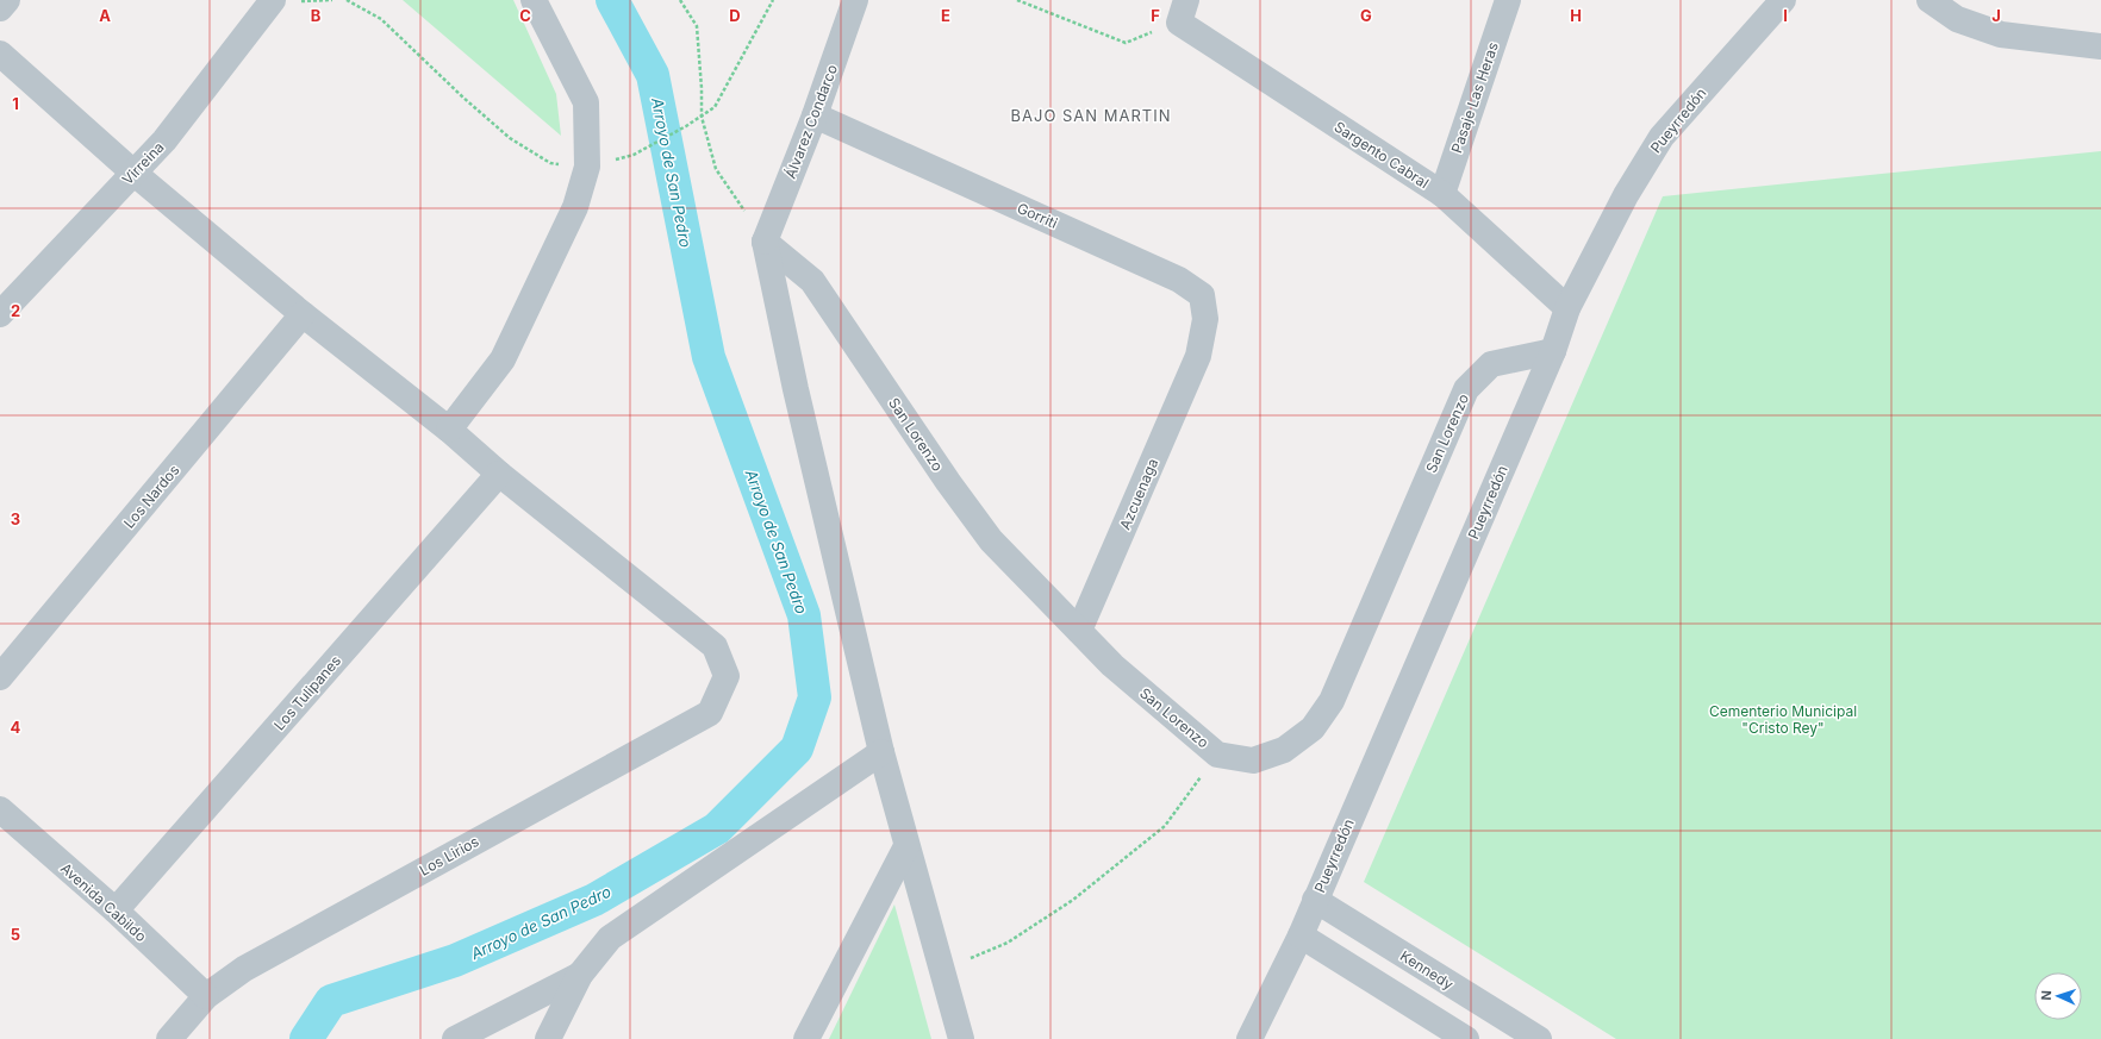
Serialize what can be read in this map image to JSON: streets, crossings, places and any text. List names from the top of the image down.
{
  "streets": {
    "street": [
      "Pasaje Las Heras",
      "Pueyrredón",
      "Álvarez Condarco",
      "Sargento Cabral",
      "Virreina",
      "Gorriti",
      "San Lorenzo",
      "Azcuenaga",
      "Los Nardos",
      "Los Tulipanes",
      "Los Lirios",
      "Avenida Cabildo",
      "Kennedy"
    ]
  },
  "crossings": [
    ["Pasaje Las Heras", "Sargento Cabral"],
    ["Pueyrredón", "Sargento Cabral"],
    ["Pueyrredón", "San Lorenzo"],
    ["Pueyrredón", "Kennedy"],
    ["Álvarez Condarco", "Gorriti"],
    ["Álvarez Condarco", "San Lorenzo"],
    ["Gorriti", "Azcuenaga"],
    ["San Lorenzo", "Azcuenaga"],
    ["Los Tulipanes", "Los Lirios"],
    ["Los Tulipanes", "Avenida Cabildo"],
    ["Los Lirios", "Avenida Cabildo"]
  ],
  "districts": ["BAJO SAN MARTIN"],
  "water": ["Arroyo de San Pedro"],
  "parks": ["Cementerio Municipal \"Cristo Rey\""],
  "north": "left",
  "grid": {
    "columns": [
      "A",
      "B",
      "C",
      "D",
      "E",
      "F",
      "G",
      "H",
      "I",
      "J"
    ],
    "rows": [
      "1",
      "2",
      "3",
      "4",
      "5"
    ]
  }
}
